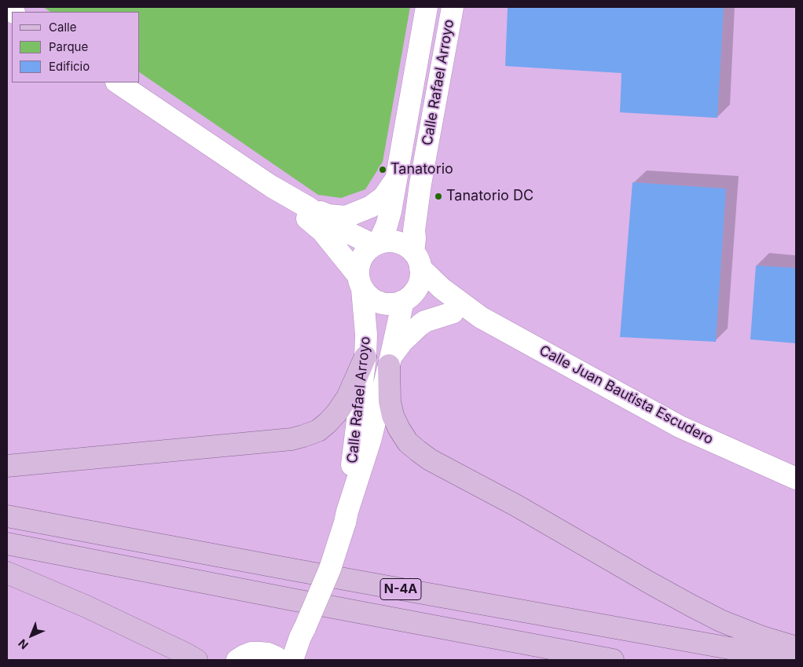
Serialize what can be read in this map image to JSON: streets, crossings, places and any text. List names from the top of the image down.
{
  "streets": {
    "main road": ["N-4A"],
    "street": ["Calle Rafael Arroyo", "Calle Juan Bautista Escudero"]
  },
  "crossings": [
    ["Calle Rafael Arroyo", "Calle Juan Bautista Escudero"]
  ],
  "places": ["Tanatorio", "Tanatorio DC"],
  "legend": ["Calle", "Parque", "Edificio"],
  "north": "bottom left"
}
